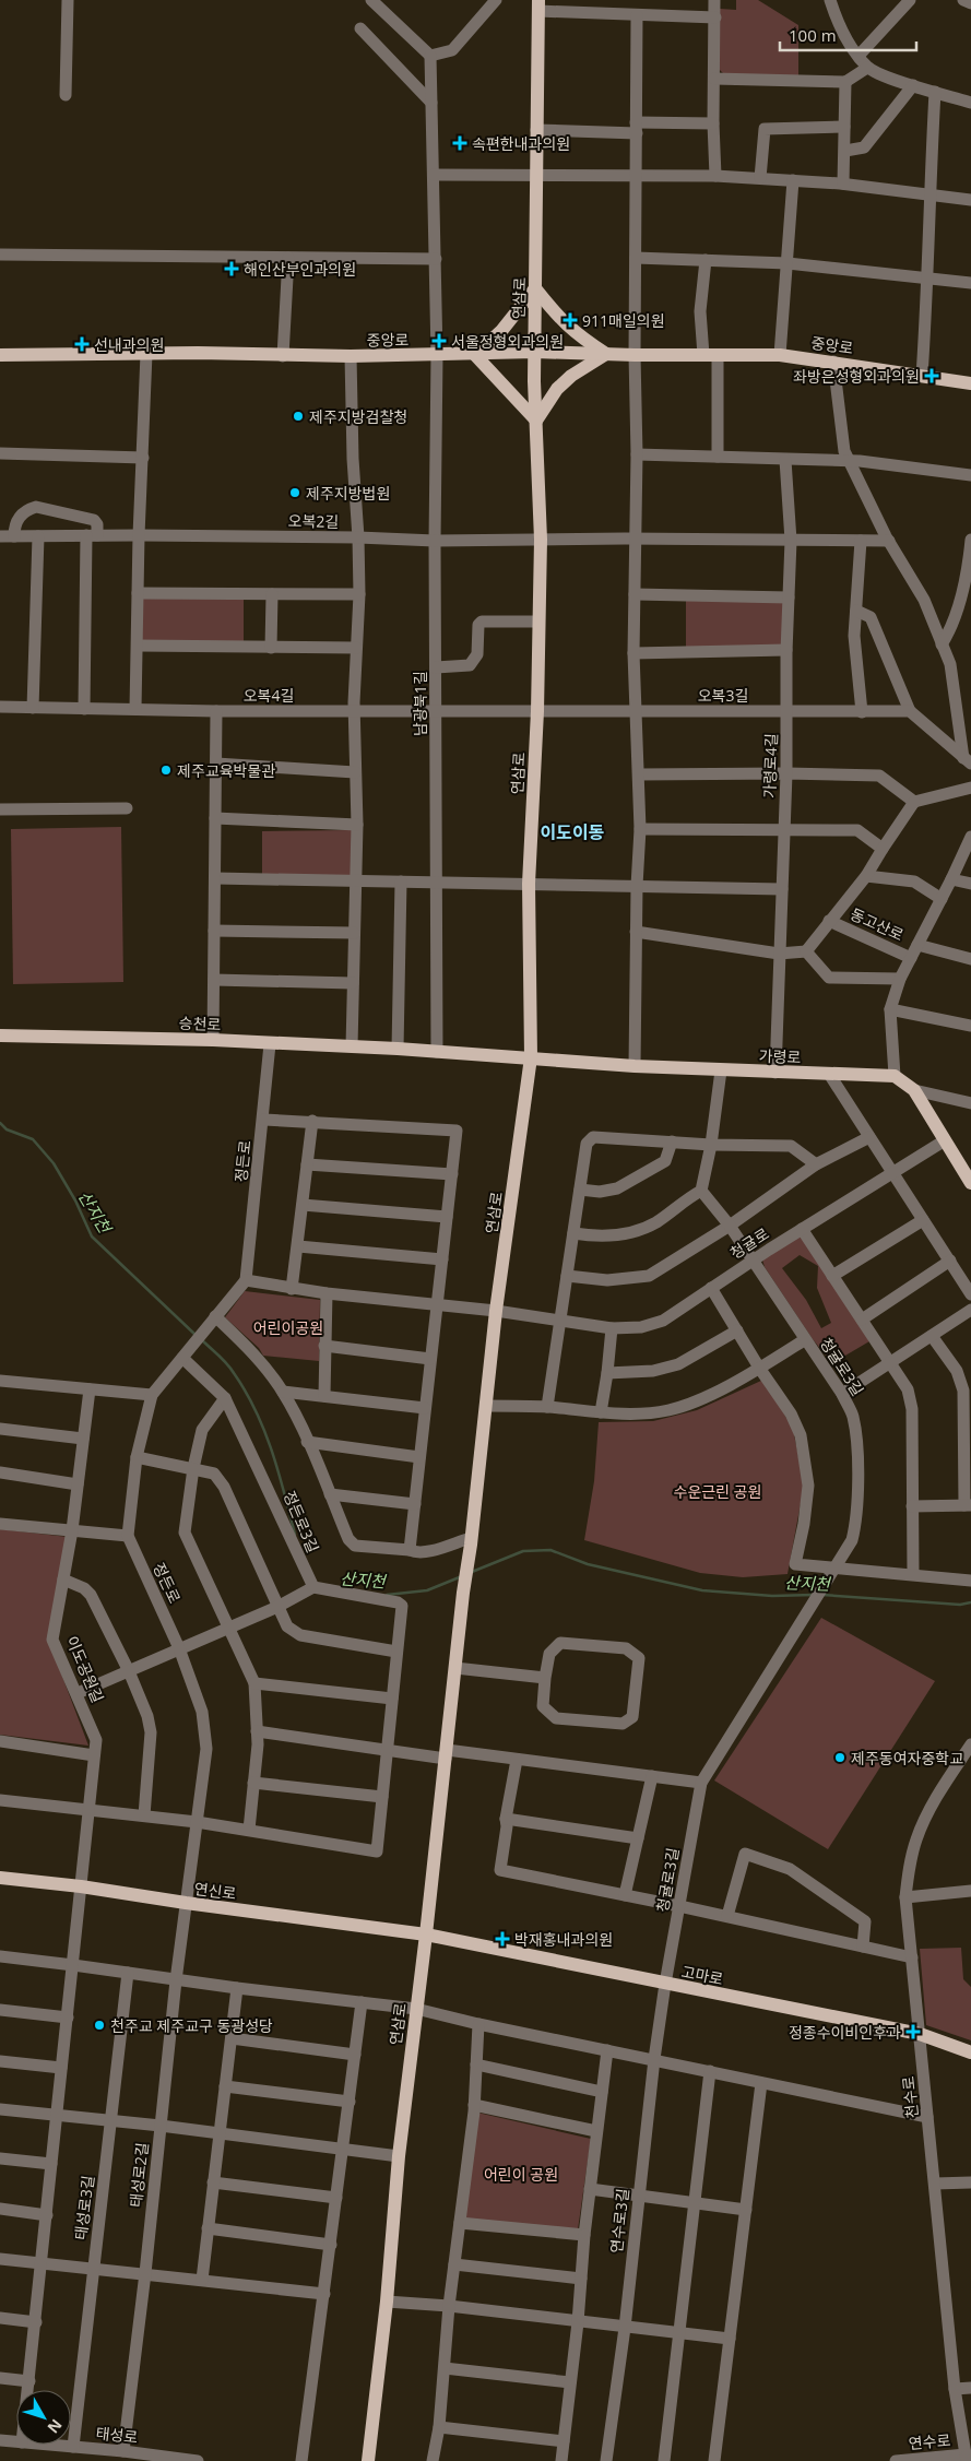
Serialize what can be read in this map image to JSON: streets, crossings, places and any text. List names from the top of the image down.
{
  "streets": {
    "main road": [
      "연삼로",
      "중앙로",
      "승천로",
      "가령로",
      "연신로",
      "고마로"
    ],
    "street": [
      "오복2길",
      "오복4길",
      "오복3길",
      "남광북1길",
      "가령로4길",
      "동고산로",
      "정든로",
      "청귤로",
      "청귤로3길",
      "정든로3길",
      "이도공원길",
      "천수로",
      "태성로2길",
      "태성로3길",
      "연수로3길",
      "태성로",
      "연수로"
    ]
  },
  "crossings": [
    ["연삼로", "중앙로"],
    ["연삼로", "오복2길"],
    ["연삼로", "오복4길"],
    ["연삼로", "오복3길"],
    ["연삼로", "승천로"],
    ["연삼로", "가령로"],
    ["연삼로", "청귤로"],
    ["연삼로", "연신로"],
    ["연삼로", "고마로"],
    ["중앙로", "남광북1길"],
    ["오복2길", "남광북1길"],
    ["오복2길", "가령로4길"],
    ["오복4길", "오복3길"],
    ["오복4길", "남광북1길"],
    ["오복3길", "가령로4길"],
    ["남광북1길", "승천로"],
    ["가령로4길", "가령로"],
    ["동고산로", "가령로"],
    ["승천로", "가령로"],
    ["승천로", "정든로"],
    ["정든로", "연신로"],
    ["정든로", "태성로2길"],
    ["청귤로", "청귤로3길"],
    ["청귤로3길", "고마로"],
    ["청귤로3길", "연수로3길"],
    ["이도공원길", "연신로"],
    ["연신로", "고마로"],
    ["연신로", "태성로2길"],
    ["고마로", "천수로"],
    ["고마로", "연수로3길"],
    ["천수로", "연수로"],
    ["태성로2길", "태성로"],
    ["태성로3길", "태성로"]
  ],
  "districts": ["이도이동"],
  "water": ["산지천"],
  "parks": ["어린이공원", "수운근린 공원", "어린이 공원"],
  "places": {
    "health": [
      "속편한내과의원",
      "해인산부인과의원",
      "911매일의원",
      "서울정형외과의원",
      "선내과의원",
      "좌방은성형외과의원",
      "박재홍내과의원",
      "정종수이비인후과"
    ],
    "other": [
      "제주지방검찰청",
      "제주지방법원",
      "제주교육박물관",
      "제주동여자중학교",
      "천주교 제주교구 동광성당"
    ]
  },
  "scale_bar": "100 m",
  "north": "bottom right"
}
